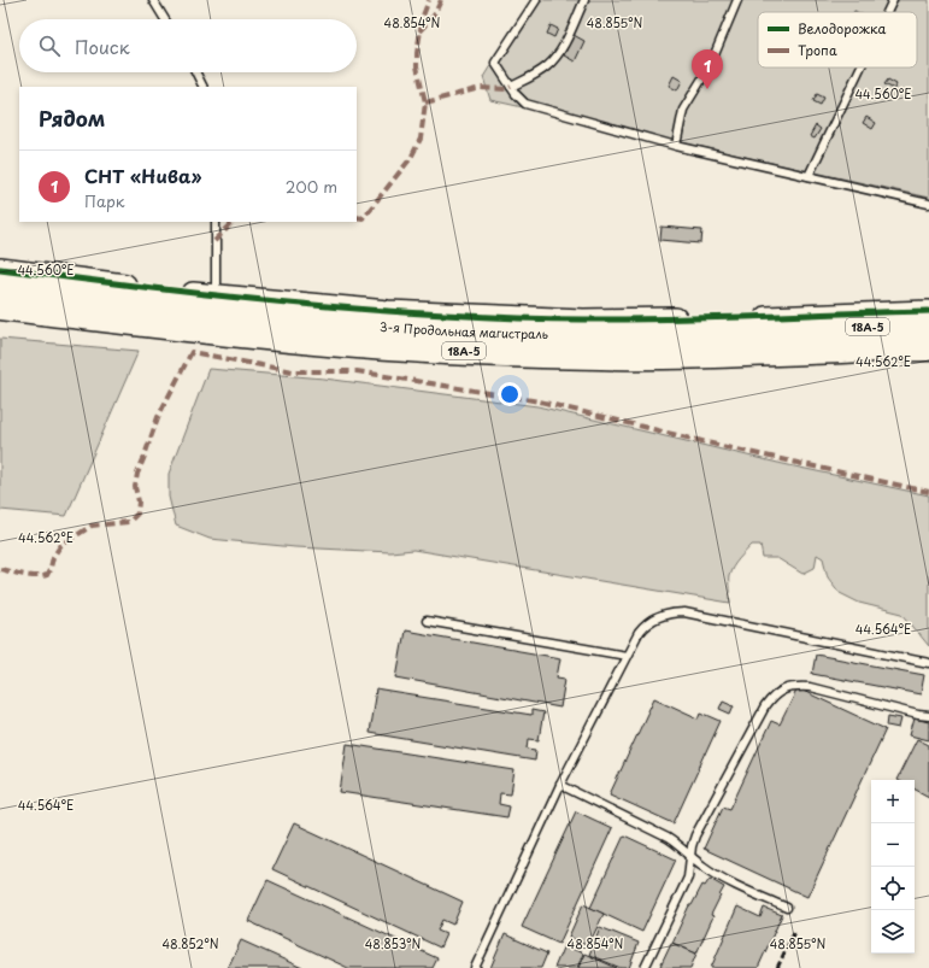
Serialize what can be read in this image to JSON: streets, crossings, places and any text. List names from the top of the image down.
{
  "streets": {
    "highway": ["18А-5", "3-я Продольная магистраль"]
  },
  "legend": ["Велодорожка", "Тропа"],
  "page": {
    "search": "Поиск",
    "pins": "1",
    "heading": "Рядом",
    "list": [
      {
        "mark": "1",
        "name": "СНТ «Нива»",
        "note": "Парк",
        "value": "200 m"
      }
    ],
    "map_buttons": ["+", "−"]
  },
  "coordinates": [
    "48.854°N",
    "48.855°N",
    "44.560°E",
    "44.562°E",
    "44.564°E",
    "48.852°N",
    "48.853°N"
  ]
}
